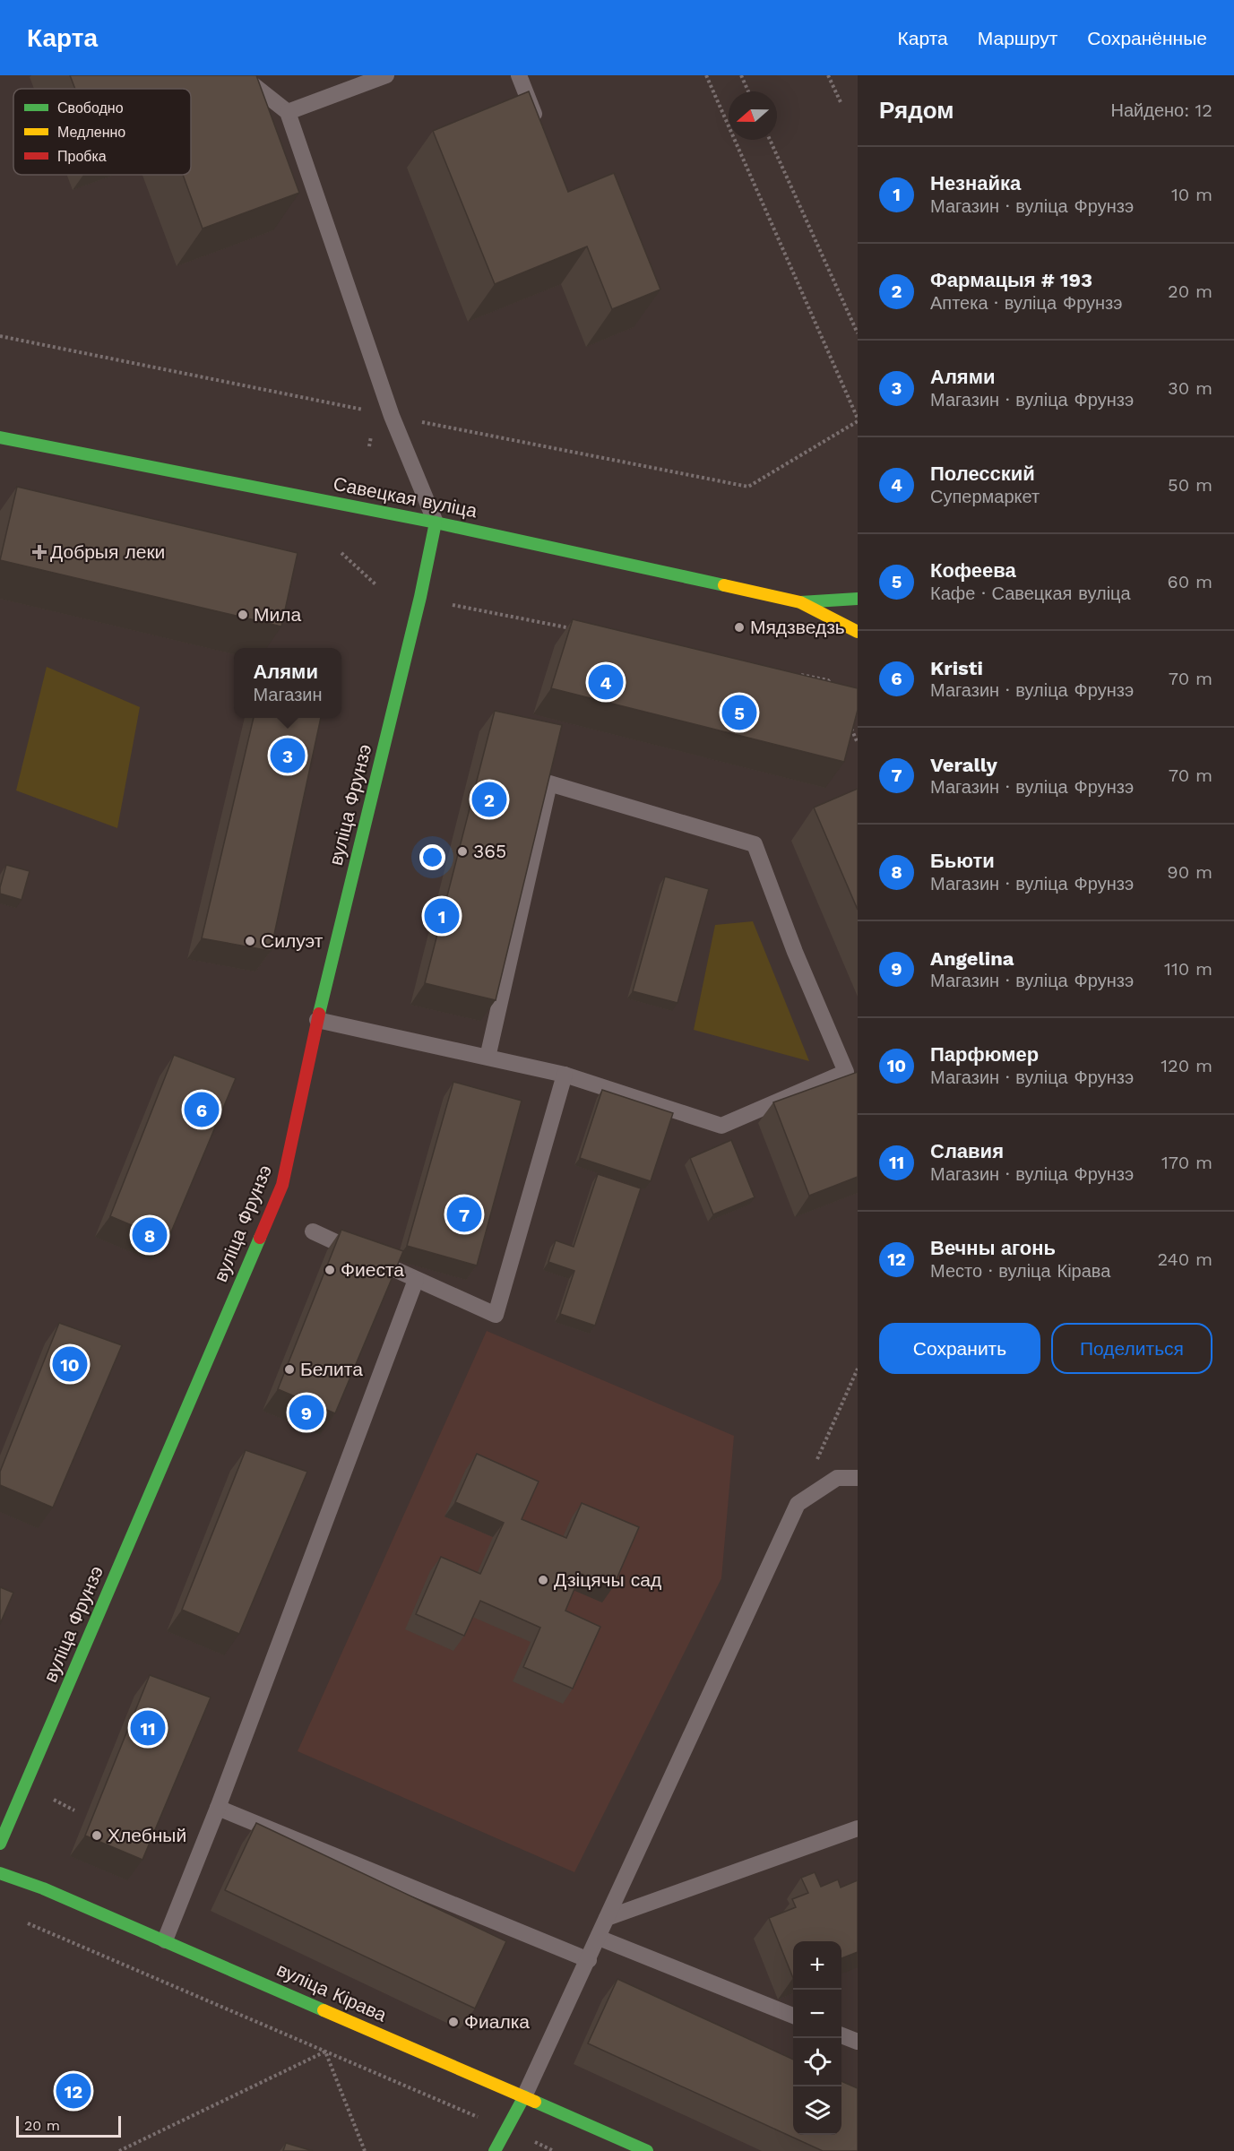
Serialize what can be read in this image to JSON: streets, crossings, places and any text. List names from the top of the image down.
{
  "streets": {
    "main road": ["Савецкая вуліца", "вуліца Фрунзэ", "вуліца Кірава"]
  },
  "crossings": [
    ["Савецкая вуліца", "вуліца Фрунзэ"]
  ],
  "places": {
    "health": ["Добрыя леки"],
    "other": [
      "Мила",
      "Мядзведзь",
      "365",
      "Силуэт",
      "Фиеста",
      "Белита",
      "Дзіцячы сад",
      "Хлебный",
      "Фиалка"
    ]
  },
  "legend": ["Свободно", "Медленно", "Пробка"],
  "scale_bar": "20 m",
  "north": "left",
  "page": {
    "header": "Карта",
    "nav": ["Карта", "Маршрут", "Сохранённые"],
    "heading": ["Рядом", "Найдено: 12"],
    "list": [
      {
        "mark": "1",
        "name": "Незнайка",
        "note": "Магазин · вуліца Фрунзэ",
        "value": "10 m"
      },
      {
        "mark": "2",
        "name": "Фармацыя # 193",
        "note": "Аптека · вуліца Фрунзэ",
        "value": "20 m"
      },
      {
        "mark": "3",
        "name": "Алями",
        "note": "Магазин · вуліца Фрунзэ",
        "value": "30 m"
      },
      {
        "mark": "4",
        "name": "Полесский",
        "note": "Супермаркет",
        "value": "50 m"
      },
      {
        "mark": "5",
        "name": "Кофеева",
        "note": "Кафе · Савецкая вуліца",
        "value": "60 m"
      },
      {
        "mark": "6",
        "name": "Kristi",
        "note": "Магазин · вуліца Фрунзэ",
        "value": "70 m"
      },
      {
        "mark": "7",
        "name": "Verally",
        "note": "Магазин · вуліца Фрунзэ",
        "value": "70 m"
      },
      {
        "mark": "8",
        "name": "Бьюти",
        "note": "Магазин · вуліца Фрунзэ",
        "value": "90 m"
      },
      {
        "mark": "9",
        "name": "Angelina",
        "note": "Магазин · вуліца Фрунзэ",
        "value": "110 m"
      },
      {
        "mark": "10",
        "name": "Парфюмер",
        "note": "Магазин · вуліца Фрунзэ",
        "value": "120 m"
      },
      {
        "mark": "11",
        "name": "Славия",
        "note": "Магазин · вуліца Фрунзэ",
        "value": "170 m"
      },
      {
        "mark": "12",
        "name": "Вечны агонь",
        "note": "Место · вуліца Кірава",
        "value": "240 m"
      }
    ],
    "popup": ["Алями", "Магазин"],
    "pins": [
      "4",
      "5",
      "3",
      "2",
      "1",
      "6",
      "7",
      "8",
      "10",
      "9",
      "11",
      "12"
    ],
    "buttons": ["Сохранить", "Поделиться"],
    "map_buttons": ["+", "−"],
    "scale": "20 m"
  }
}
